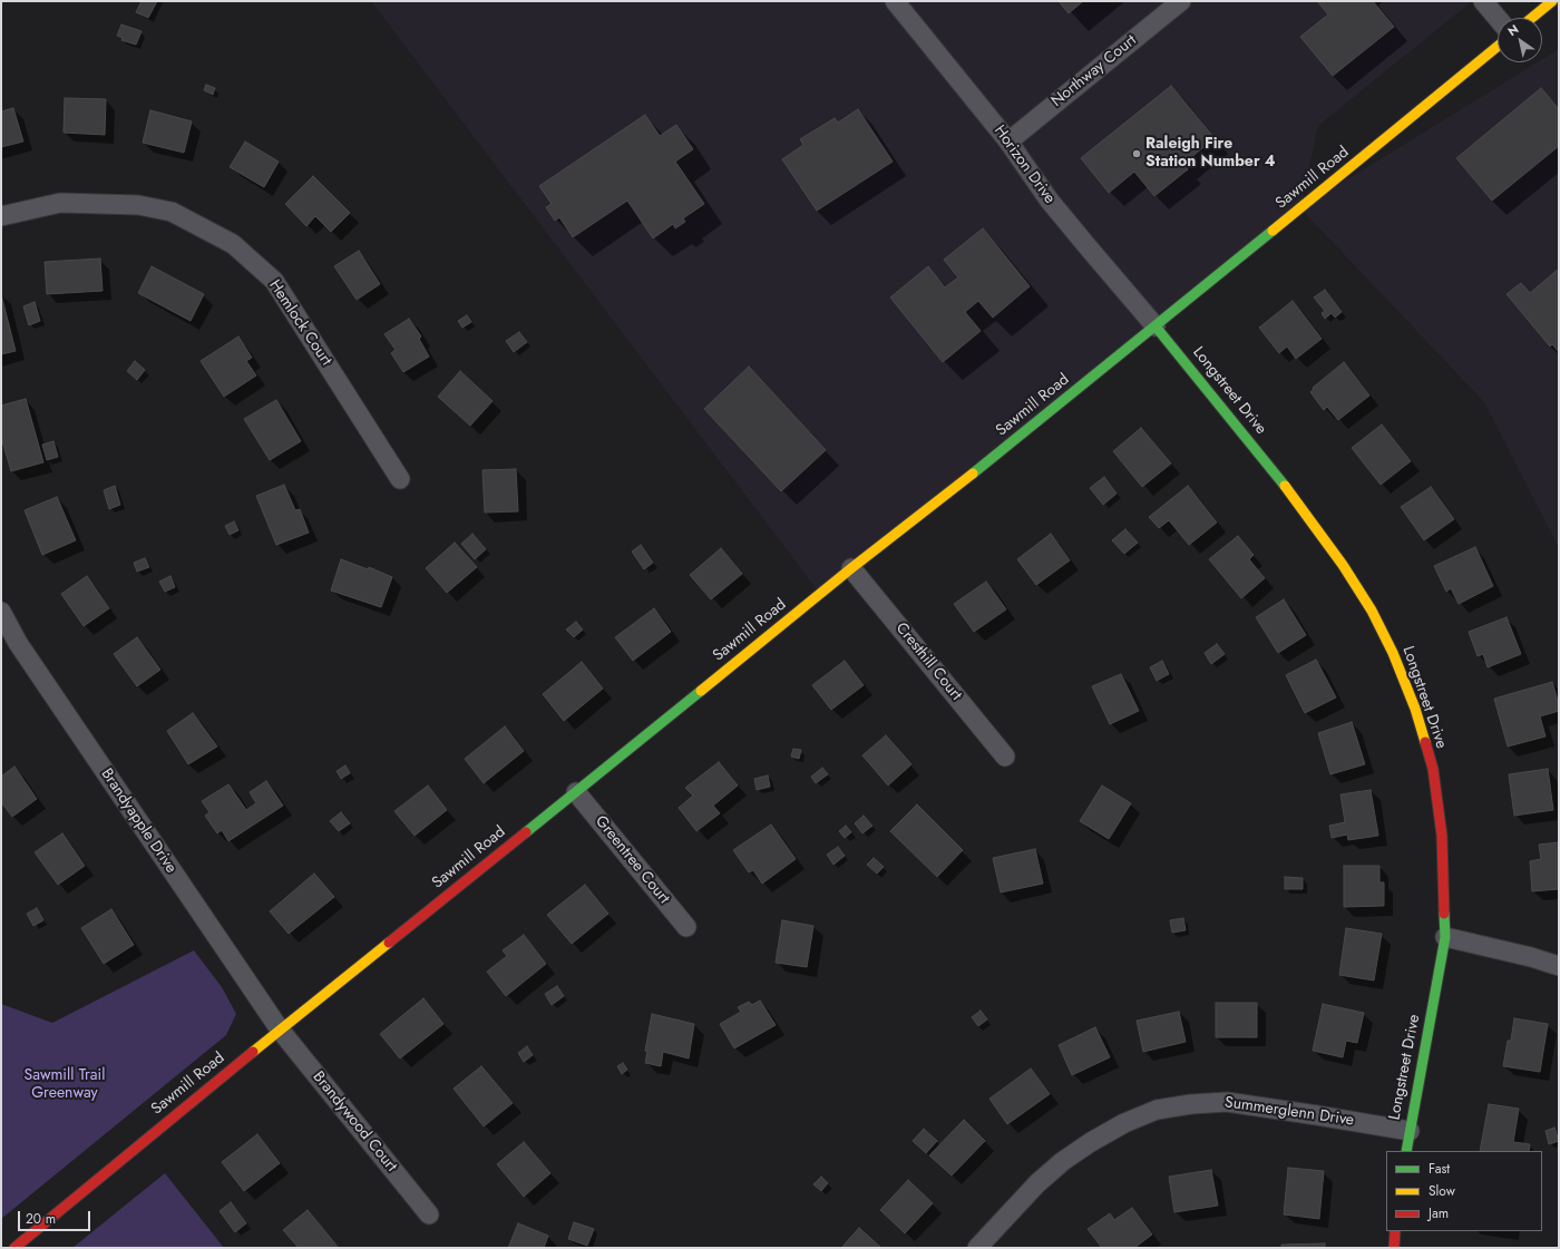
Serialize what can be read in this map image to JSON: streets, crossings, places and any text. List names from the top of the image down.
{
  "streets": {
    "street": [
      "Northway Court",
      "Horizon Drive",
      "Sawmill Road",
      "Hemlock Court",
      "Longstreet Drive",
      "Cresthill Court",
      "Brandyapple Drive",
      "Greentree Court",
      "Summerglenn Drive",
      "Brandywood Court"
    ]
  },
  "crossings": [
    ["Northway Court", "Horizon Drive"],
    ["Horizon Drive", "Sawmill Road"],
    ["Horizon Drive", "Longstreet Drive"],
    ["Sawmill Road", "Longstreet Drive"],
    ["Sawmill Road", "Cresthill Court"],
    ["Sawmill Road", "Brandyapple Drive"],
    ["Sawmill Road", "Greentree Court"],
    ["Sawmill Road", "Brandywood Court"],
    ["Longstreet Drive", "Summerglenn Drive"],
    ["Brandyapple Drive", "Brandywood Court"]
  ],
  "parks": ["Sawmill Trail Greenway"],
  "places": ["Raleigh Fire Station Number 4"],
  "legend": ["Fast", "Slow", "Jam"],
  "scale_bar": "20 m",
  "north": "top left"
}
